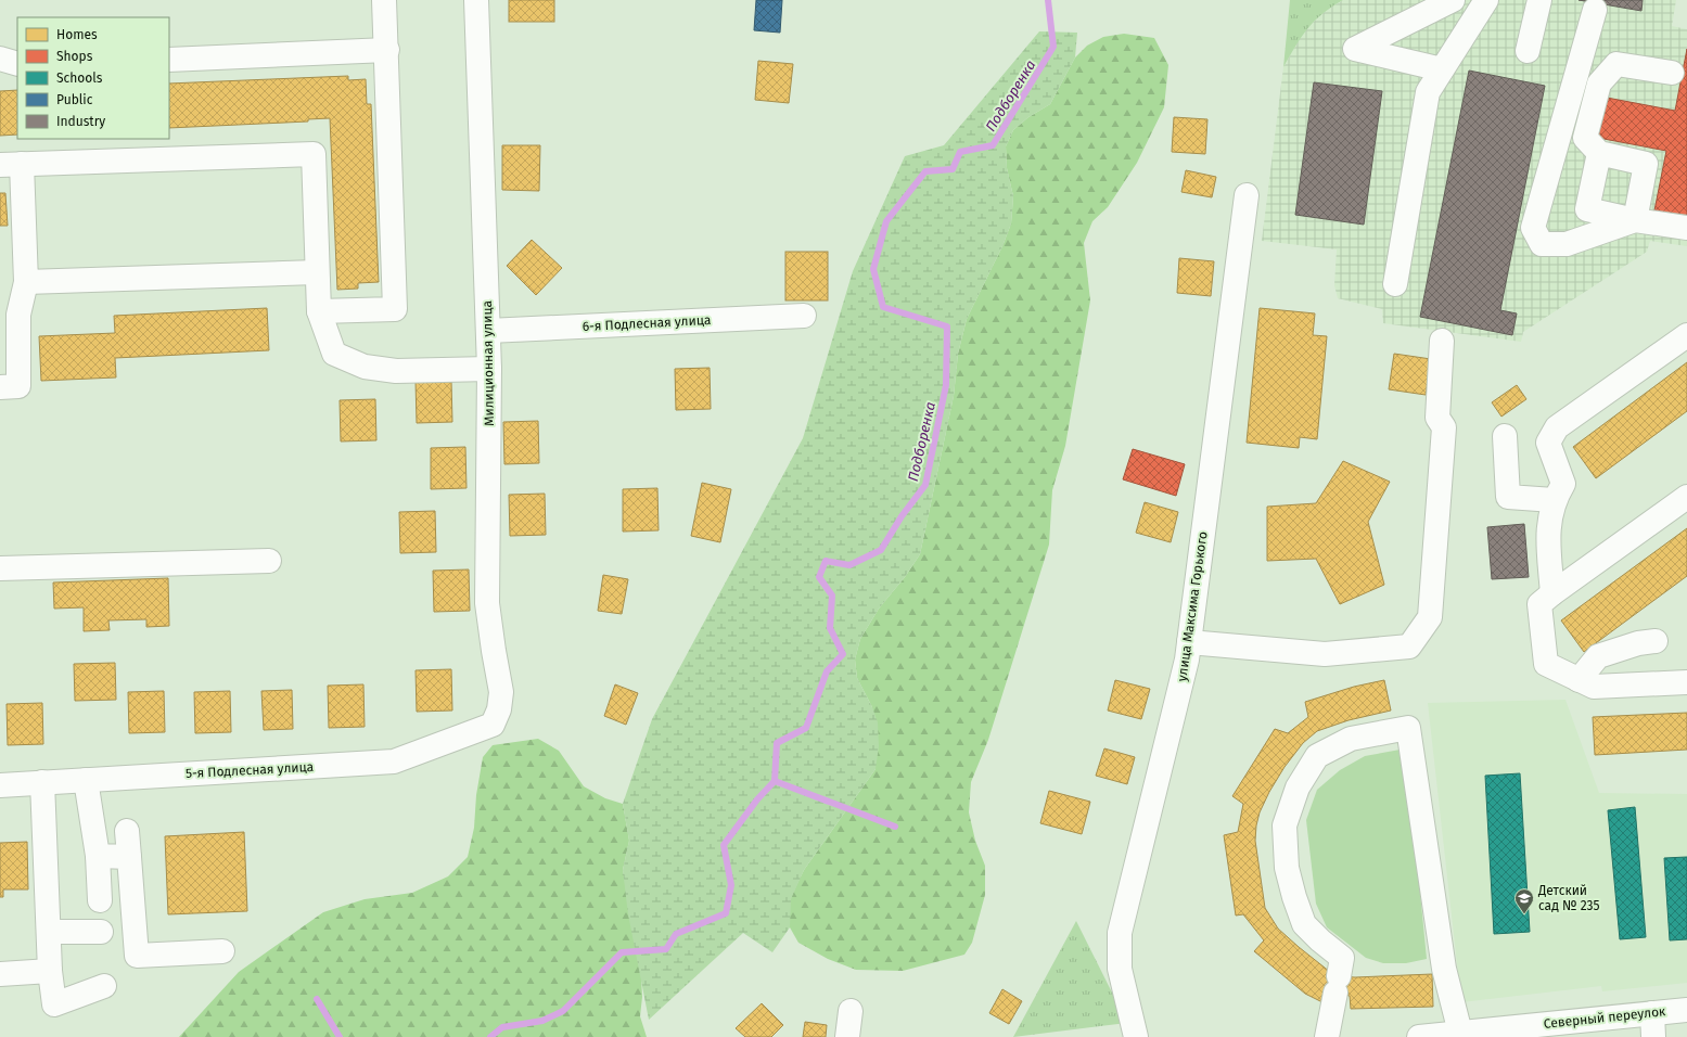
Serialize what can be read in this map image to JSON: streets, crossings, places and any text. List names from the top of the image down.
{
  "streets": {
    "street": [
      "6-я Подлесная улица",
      "Милиционная улица",
      "улица Максима Горького",
      "5-я Подлесная улица",
      "Северный переулок"
    ]
  },
  "crossings": [
    ["6-я Подлесная улица", "Милиционная улица"],
    ["Милиционная улица", "5-я Подлесная улица"]
  ],
  "water": ["Подборенка"],
  "places": {
    "school or university": ["Детский сад № 235"]
  },
  "legend": [
    "Homes",
    "Shops",
    "Schools",
    "Public",
    "Industry"
  ]
}
